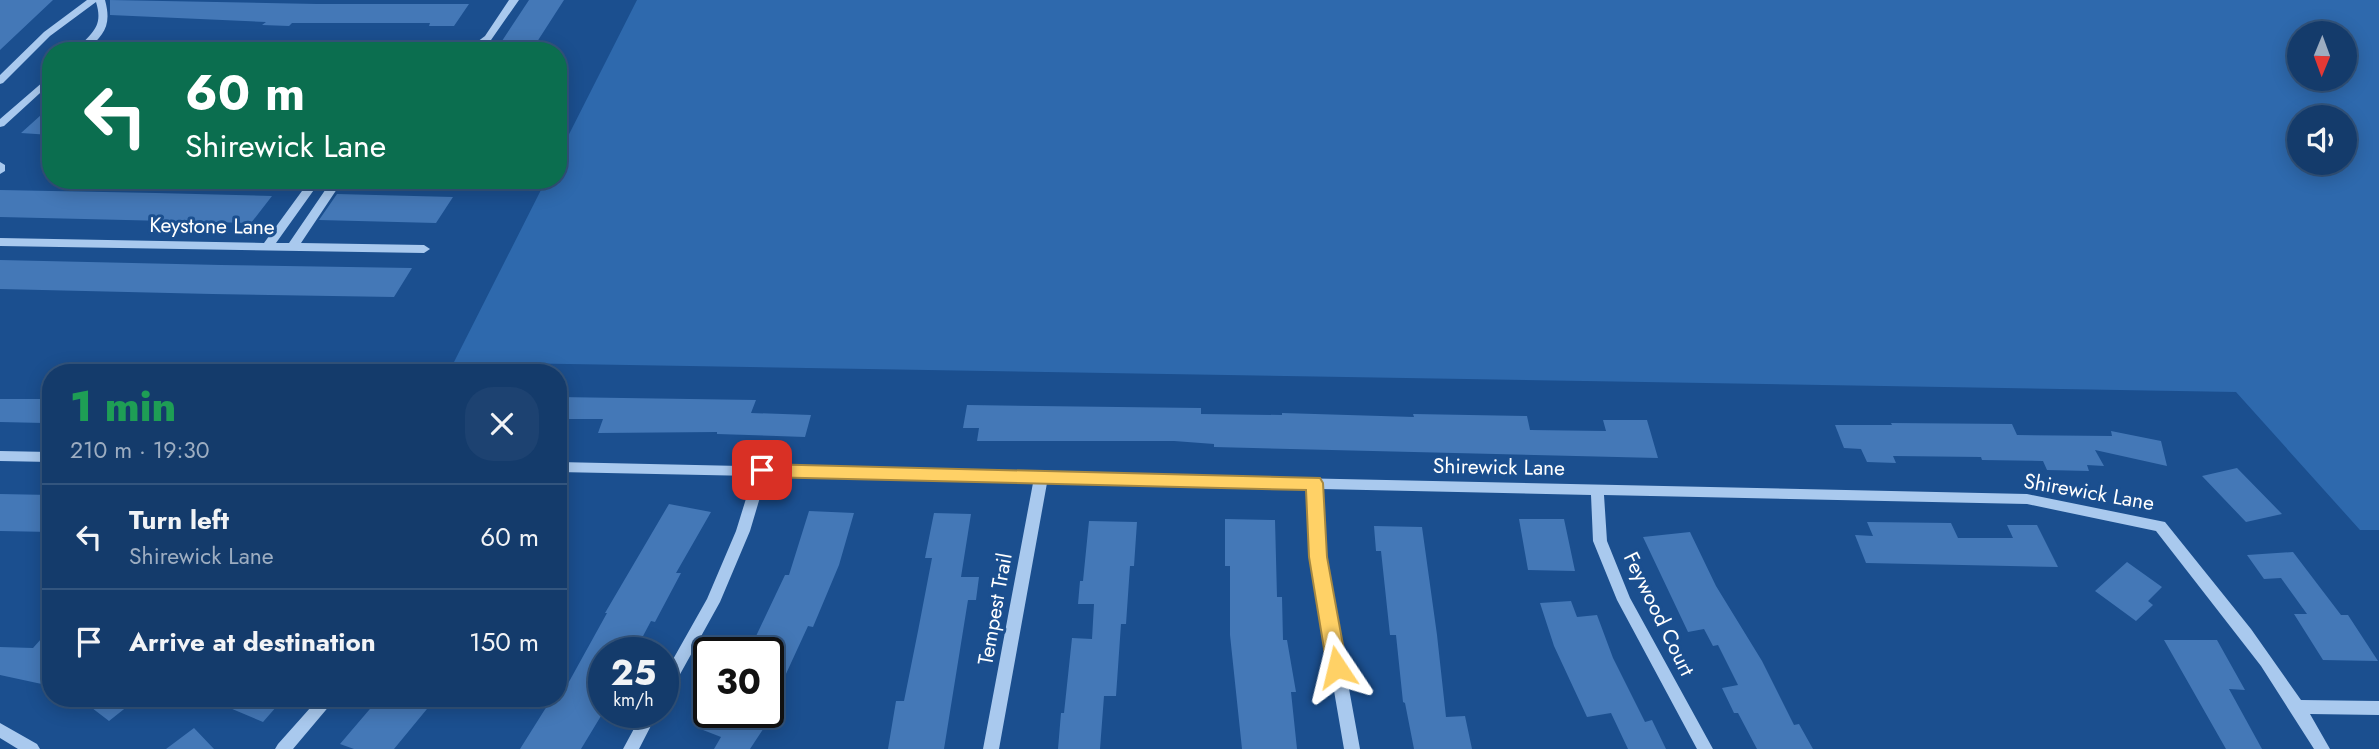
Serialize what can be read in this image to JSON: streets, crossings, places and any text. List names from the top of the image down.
{
  "streets": {
    "street": [
      "Keystone Lane",
      "Shirewick Lane",
      "Tempest Trail",
      "Feywood Court"
    ]
  },
  "crossings": [
    ["Shirewick Lane", "Tempest Trail"],
    ["Shirewick Lane", "Feywood Court"]
  ],
  "north": "bottom",
  "page": {
    "turn": ["60 m", "Shirewick Lane"],
    "heading": ["1 min", "210 m · 19:30"],
    "list": [
      {
        "name": "Turn left",
        "note": "Shirewick Lane",
        "value": "60 m"
      },
      {
        "name": "Arrive at destination",
        "value": "150 m"
      }
    ],
    "speed": "25 km/h",
    "limit": "30"
  }
}
